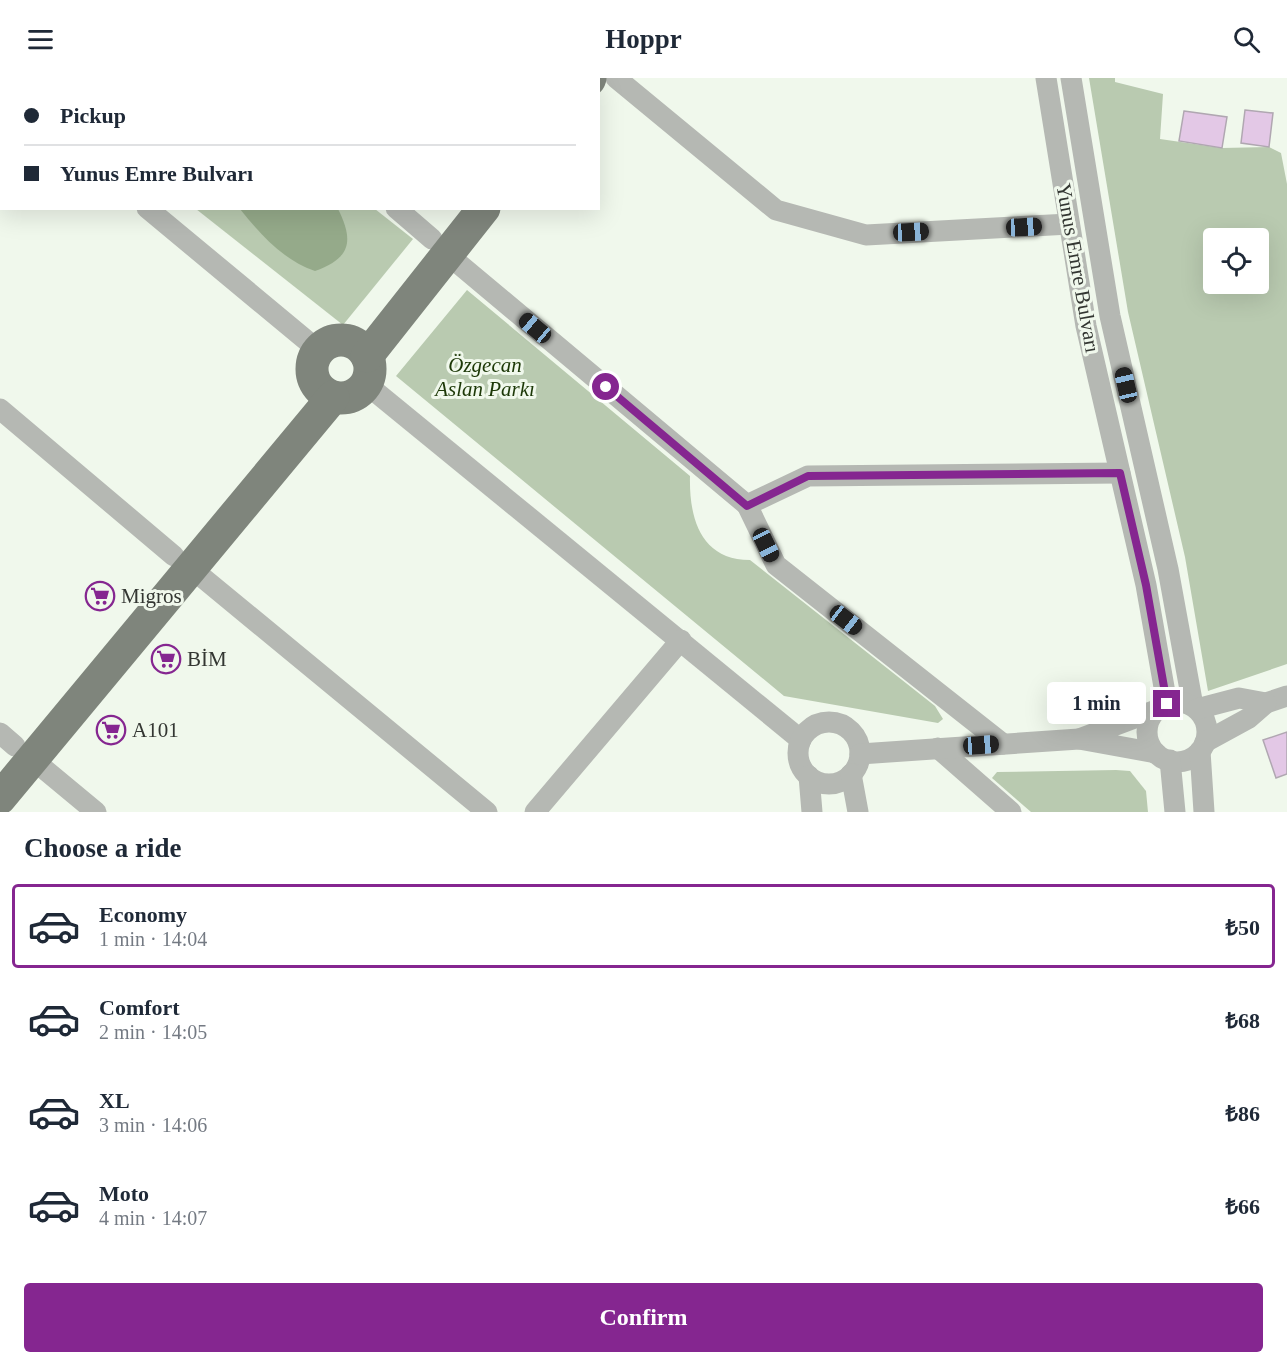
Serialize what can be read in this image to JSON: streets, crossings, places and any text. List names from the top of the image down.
{
  "streets": {
    "street": ["Yunus Emre Bulvarı"]
  },
  "parks": ["Özgecan Aslan Parkı"],
  "places": {
    "supermarket": ["Migros", "BİM", "A101"]
  },
  "page": {
    "header": "Hoppr",
    "banner": ["Pickup", "Yunus Emre Bulvarı"],
    "bubble": "1 min",
    "heading": "Choose a ride",
    "list": [
      {
        "name": "Economy",
        "note": "1 min · 14:04",
        "value": "₺50"
      },
      {
        "name": "Comfort",
        "note": "2 min · 14:05",
        "value": "₺68"
      },
      {
        "name": "XL",
        "note": "3 min · 14:06",
        "value": "₺86"
      },
      {
        "name": "Moto",
        "note": "4 min · 14:07",
        "value": "₺66"
      }
    ],
    "buttons": "Confirm"
  }
}
